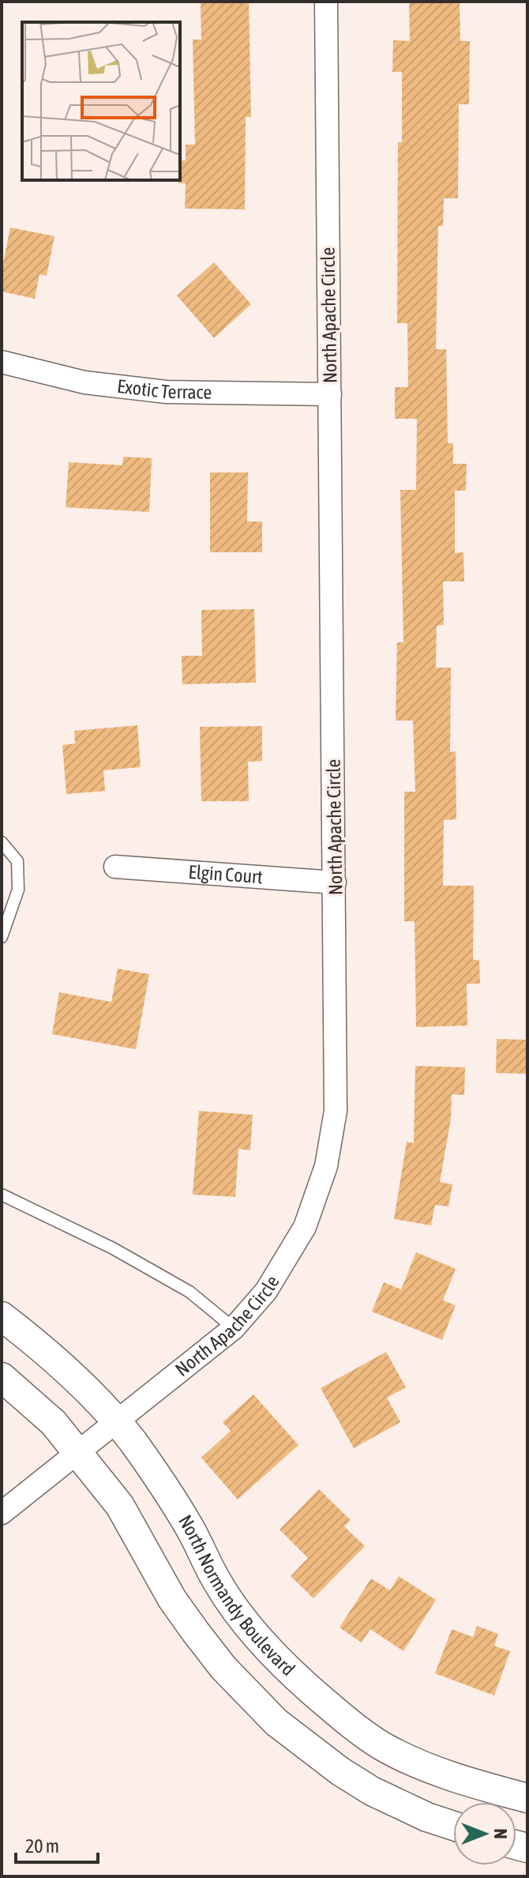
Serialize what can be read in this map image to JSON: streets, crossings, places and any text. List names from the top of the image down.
{
  "streets": {
    "street": [
      "North Apache Circle",
      "Exotic Terrace",
      "Elgin Court",
      "North Normandy Boulevard"
    ]
  },
  "crossings": [
    ["North Apache Circle", "Exotic Terrace"],
    ["North Apache Circle", "Elgin Court"],
    ["North Apache Circle", "North Normandy Boulevard"]
  ],
  "scale_bar": "20 m",
  "north": "right"
}
